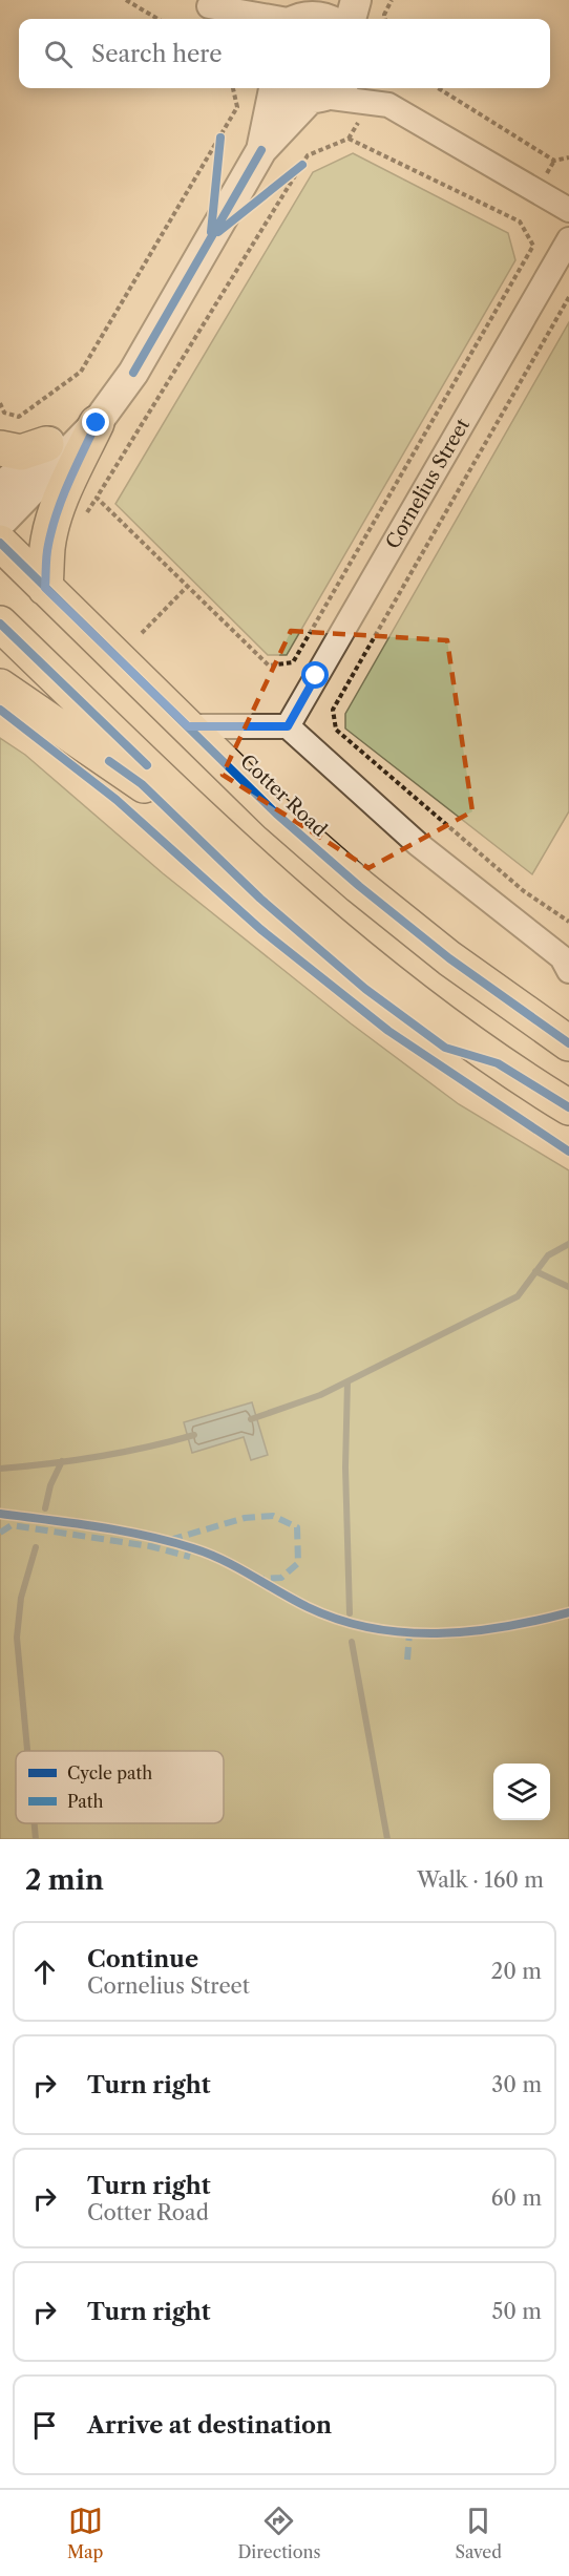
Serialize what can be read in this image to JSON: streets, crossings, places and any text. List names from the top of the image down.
{
  "streets": {
    "main road": ["Cotter Road"],
    "street": ["Cornelius Street"]
  },
  "legend": ["Cycle path", "Path"],
  "page": {
    "search": "Search here",
    "heading": ["2 min", "Walk · 160 m"],
    "list": [
      ["Continue", "Cornelius Street", "20 m"],
      ["Turn right", "30 m"],
      ["Turn right", "Cotter Road", "60 m"],
      ["Turn right", "50 m"],
      "Arrive at destination"
    ],
    "nav": ["Map", "Directions", "Saved"]
  }
}
